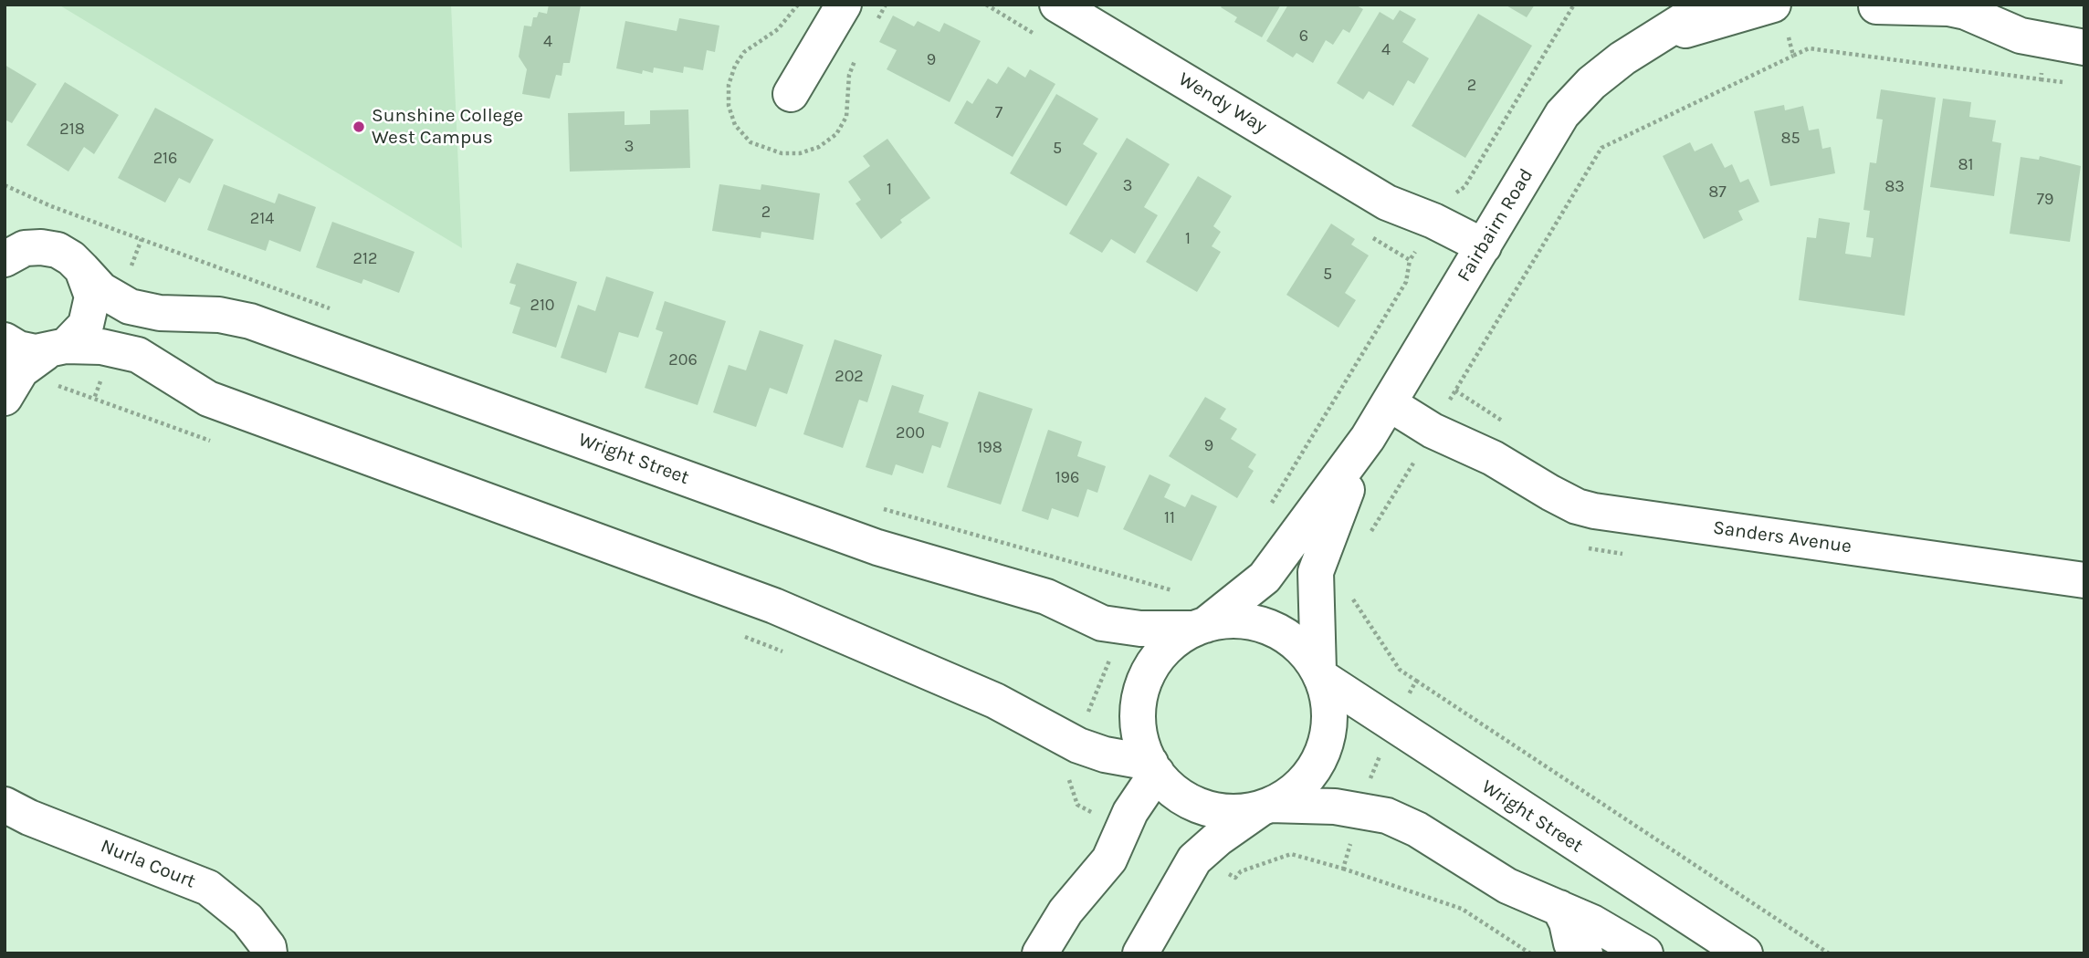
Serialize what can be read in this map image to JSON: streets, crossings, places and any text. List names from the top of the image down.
{
  "streets": {
    "street": [
      "Wendy Way",
      "Fairbairn Road",
      "Wright Street",
      "Sanders Avenue",
      "Nurla Court"
    ]
  },
  "crossings": [
    ["Wendy Way", "Fairbairn Road"],
    ["Fairbairn Road", "Wright Street"],
    ["Fairbairn Road", "Sanders Avenue"]
  ],
  "places": ["Sunshine College West Campus"],
  "house_numbers": [
    "6",
    "4",
    "4",
    "9",
    "2",
    "7",
    "218",
    "85",
    "3",
    "5",
    "216",
    "81",
    "3",
    "83",
    "1",
    "87",
    "79",
    "2",
    "214",
    "1",
    "212",
    "5",
    "210",
    "206",
    "202",
    "200",
    "9",
    "198",
    "196",
    "11"
  ]
}
